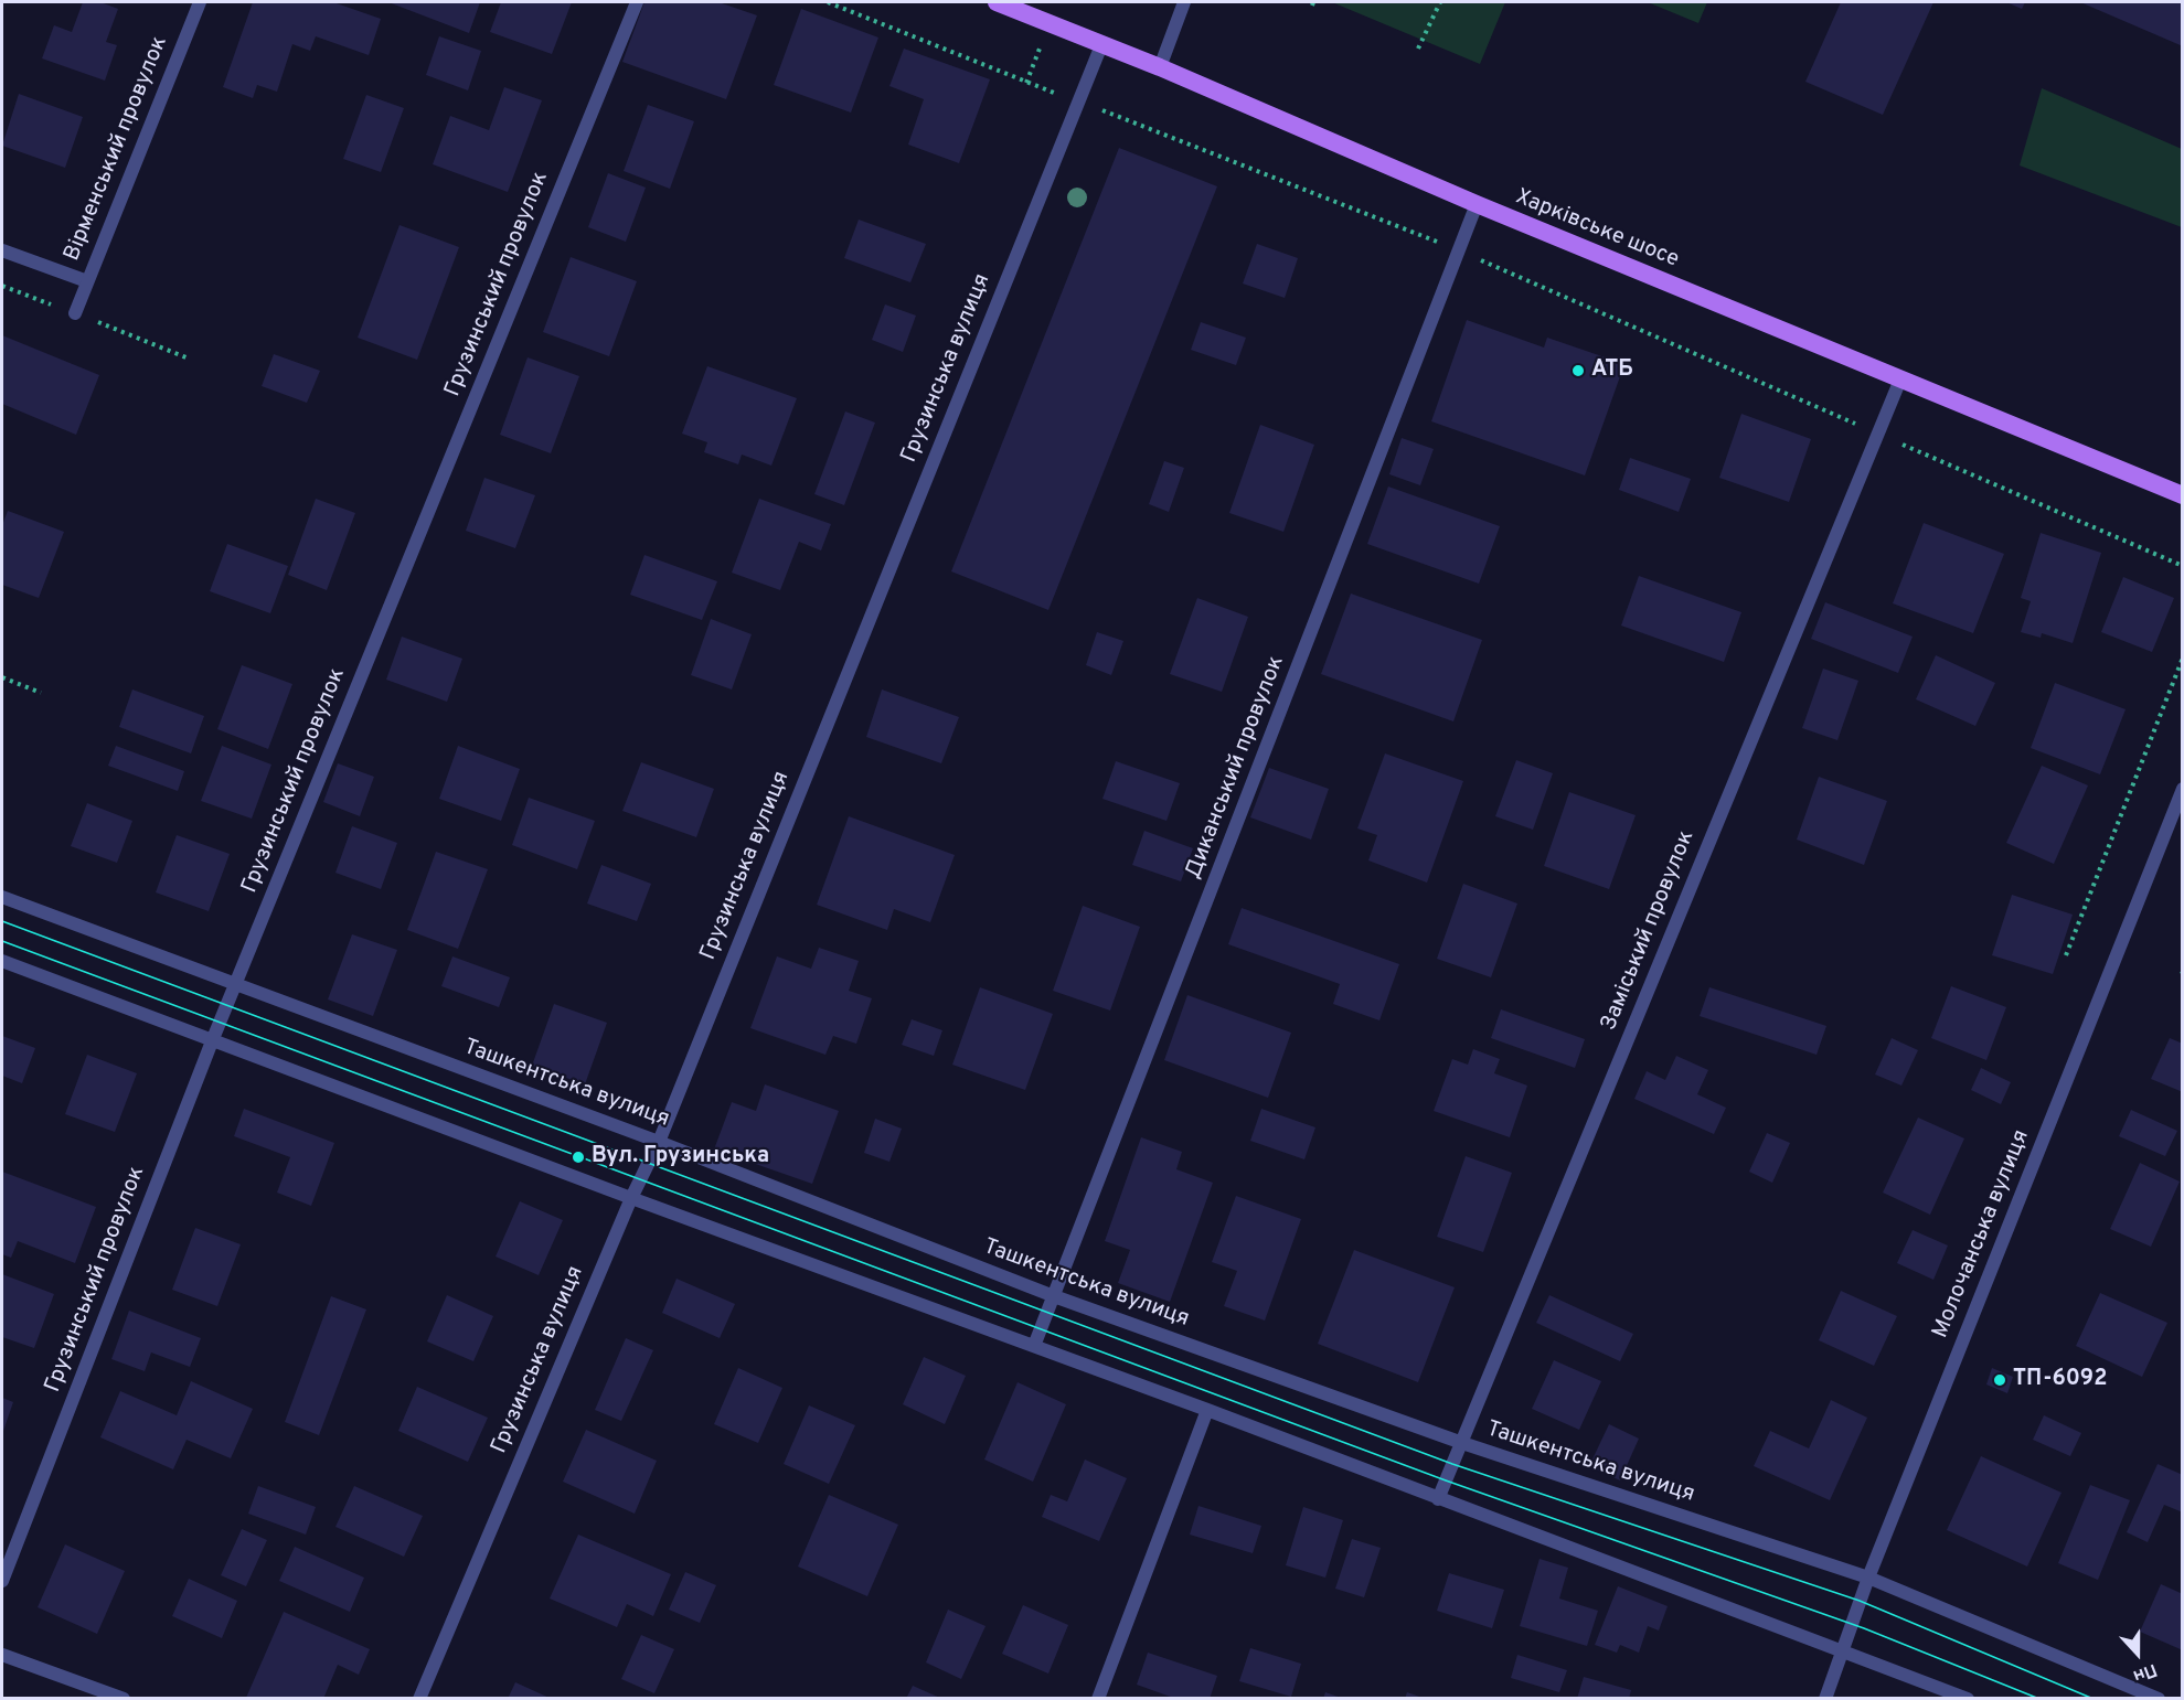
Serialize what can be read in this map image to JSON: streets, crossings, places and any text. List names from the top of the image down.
{
  "streets": {
    "main road": ["Харківське шосе"],
    "street": [
      "Вірменський провулок",
      "Грузинський провулок",
      "Грузинська вулиця",
      "Диканський провулок",
      "Заміський провулок",
      "Ташкентська вулиця",
      "Молочанська вулиця"
    ]
  },
  "crossings": [
    ["Харківське шосе", "Грузинська вулиця"],
    ["Харківське шосе", "Диканський провулок"],
    ["Харківське шосе", "Заміський провулок"],
    ["Грузинський провулок", "Ташкентська вулиця"],
    ["Грузинська вулиця", "Ташкентська вулиця"],
    ["Диканський провулок", "Ташкентська вулиця"],
    ["Заміський провулок", "Ташкентська вулиця"],
    ["Ташкентська вулиця", "Молочанська вулиця"]
  ],
  "places": ["АТБ", "Вул. Грузинська", "ТП-6092"],
  "north": "bottom"
}
